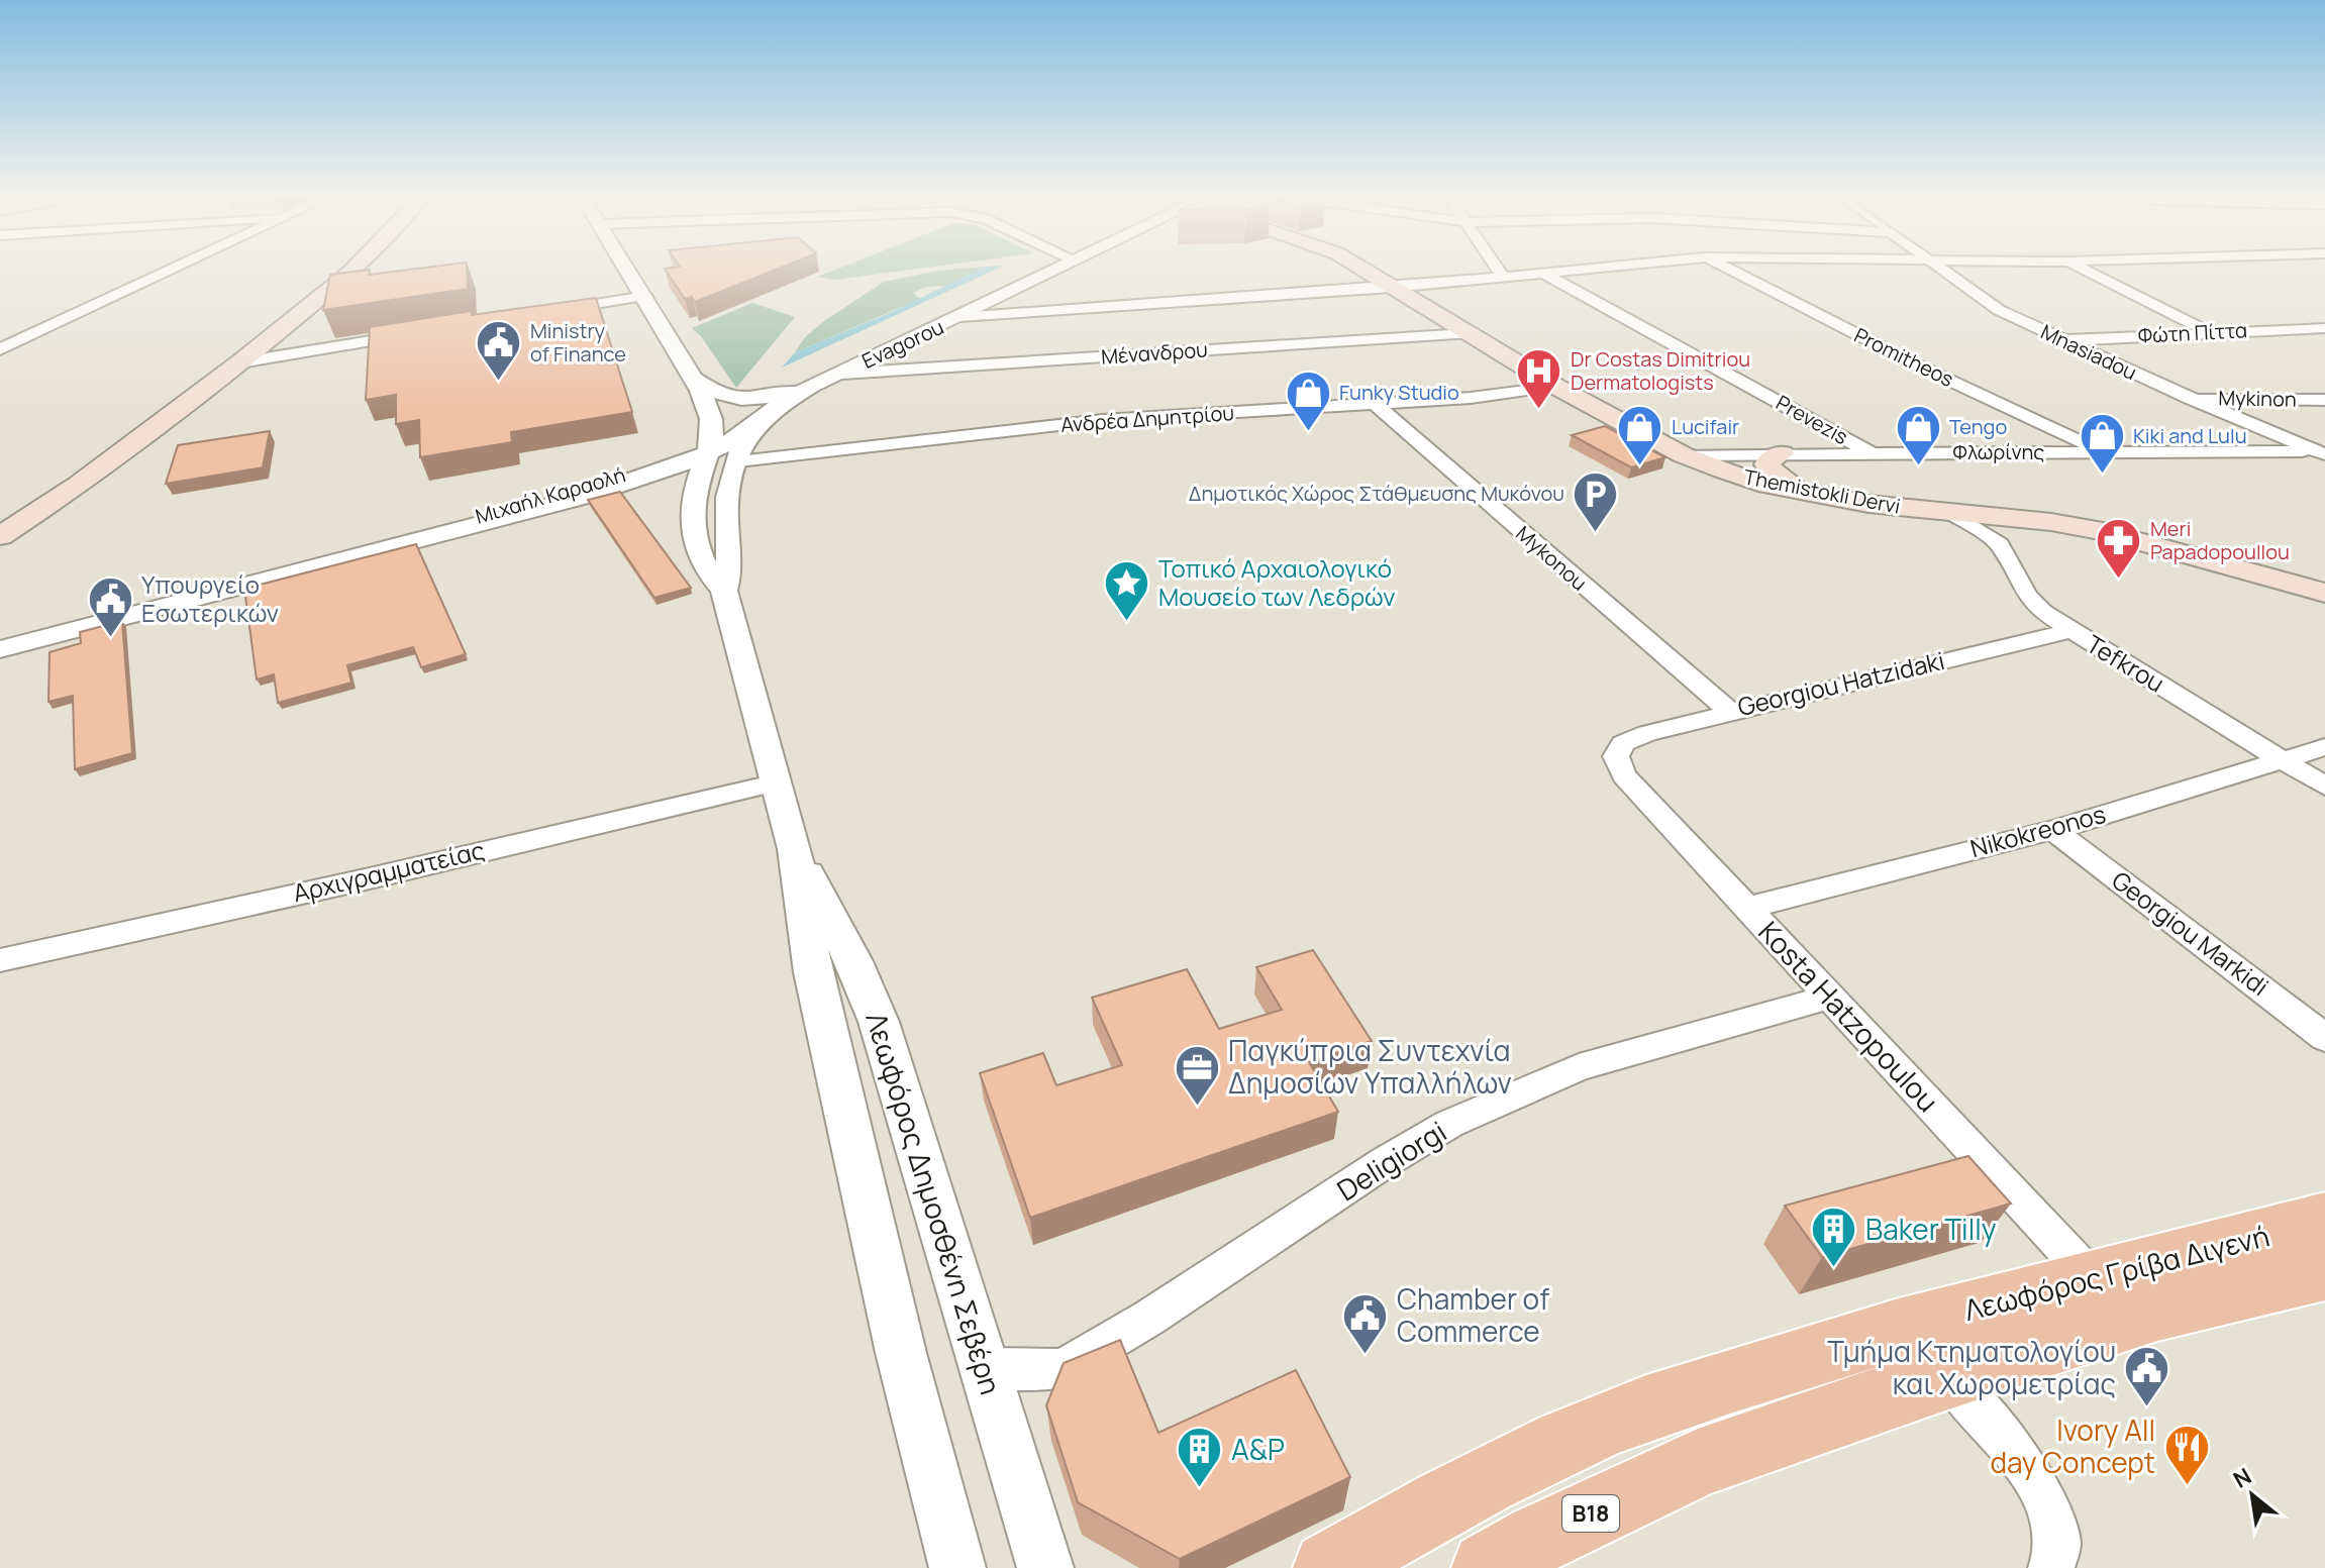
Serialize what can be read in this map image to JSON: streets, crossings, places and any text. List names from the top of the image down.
{
  "streets": {
    "main road": ["Themistokli Dervi", "Λεωφόρος Γρίβα Διγενή", "B18"],
    "street": [
      "Φώτη Πίττα",
      "Evagorou",
      "Mnasiadou",
      "Μένανδρου",
      "Promitheos",
      "Mykinon",
      "Ανδρέα Δημητρίου",
      "Prevezis",
      "Φλωρίνης",
      "Μιχαήλ Καραολή",
      "Mykonou",
      "Tefkrou",
      "Georgiou Hatzidaki",
      "Nikokreonos",
      "Αρχιγραμματείας",
      "Georgiou Markidi",
      "Kosta Hatzopoulou",
      "Deligiorgi",
      "Λεωφόρος Δημοσθένη Σεβέρη"
    ]
  },
  "crossings": [
    ["Φώτη Πίττα", "Mnasiadou"],
    ["Evagorou", "Μένανδρου"],
    ["Evagorou", "Ανδρέα Δημητρίου"],
    ["Evagorou", "Μιχαήλ Καραολή"],
    ["Evagorou", "Λεωφόρος Δημοσθένη Σεβέρη"],
    ["Mnasiadou", "Mykinon"],
    ["Mnasiadou", "Φλωρίνης"],
    ["Μένανδρου", "Themistokli Dervi"],
    ["Promitheos", "Φλωρίνης"],
    ["Ανδρέα Δημητρίου", "Themistokli Dervi"],
    ["Ανδρέα Δημητρίου", "Mykonou"],
    ["Prevezis", "Φλωρίνης"],
    ["Φλωρίνης", "Themistokli Dervi"],
    ["Themistokli Dervi", "Tefkrou"],
    ["Mykonou", "Georgiou Hatzidaki"],
    ["Tefkrou", "Georgiou Hatzidaki"],
    ["Tefkrou", "Nikokreonos"],
    ["Georgiou Hatzidaki", "Kosta Hatzopoulou"],
    ["Nikokreonos", "Georgiou Markidi"],
    ["Nikokreonos", "Kosta Hatzopoulou"],
    ["Αρχιγραμματείας", "Λεωφόρος Δημοσθένη Σεβέρη"],
    ["Kosta Hatzopoulou", "Deligiorgi"],
    ["Kosta Hatzopoulou", "Λεωφόρος Γρίβα Διγενή"],
    ["Deligiorgi", "Λεωφόρος Δημοσθένη Σεβέρη"]
  ],
  "places": {
    "public building": [
      "Ministry of Finance",
      "Υπουργείο Εσωτερικών",
      "Chamber of Commerce",
      "Τμήμα Κτηματολογίου και Χωρομετρίας"
    ],
    "hospital": ["Dr Costas Dimitriou Dermatologists"],
    "shop": [
      "Funky Studio",
      "Lucifair",
      "Tengo",
      "Kiki and Lulu"
    ],
    "parking": ["Δημοτικός Χώρος Στάθμευσης Μυκόνου"],
    "pharmacy": ["Meri Papadopoullou"],
    "place": ["Τοπικό Αρχαιολογικό Μουσείο των Λεδρών"],
    "office": ["Παγκύπρια Συντεχνία Δημοσίων Υπαλλήλων"],
    "building": ["Baker Tilly", "A&P"],
    "restaurant": ["Ivory All day Concept"]
  },
  "north": "top left"
}
